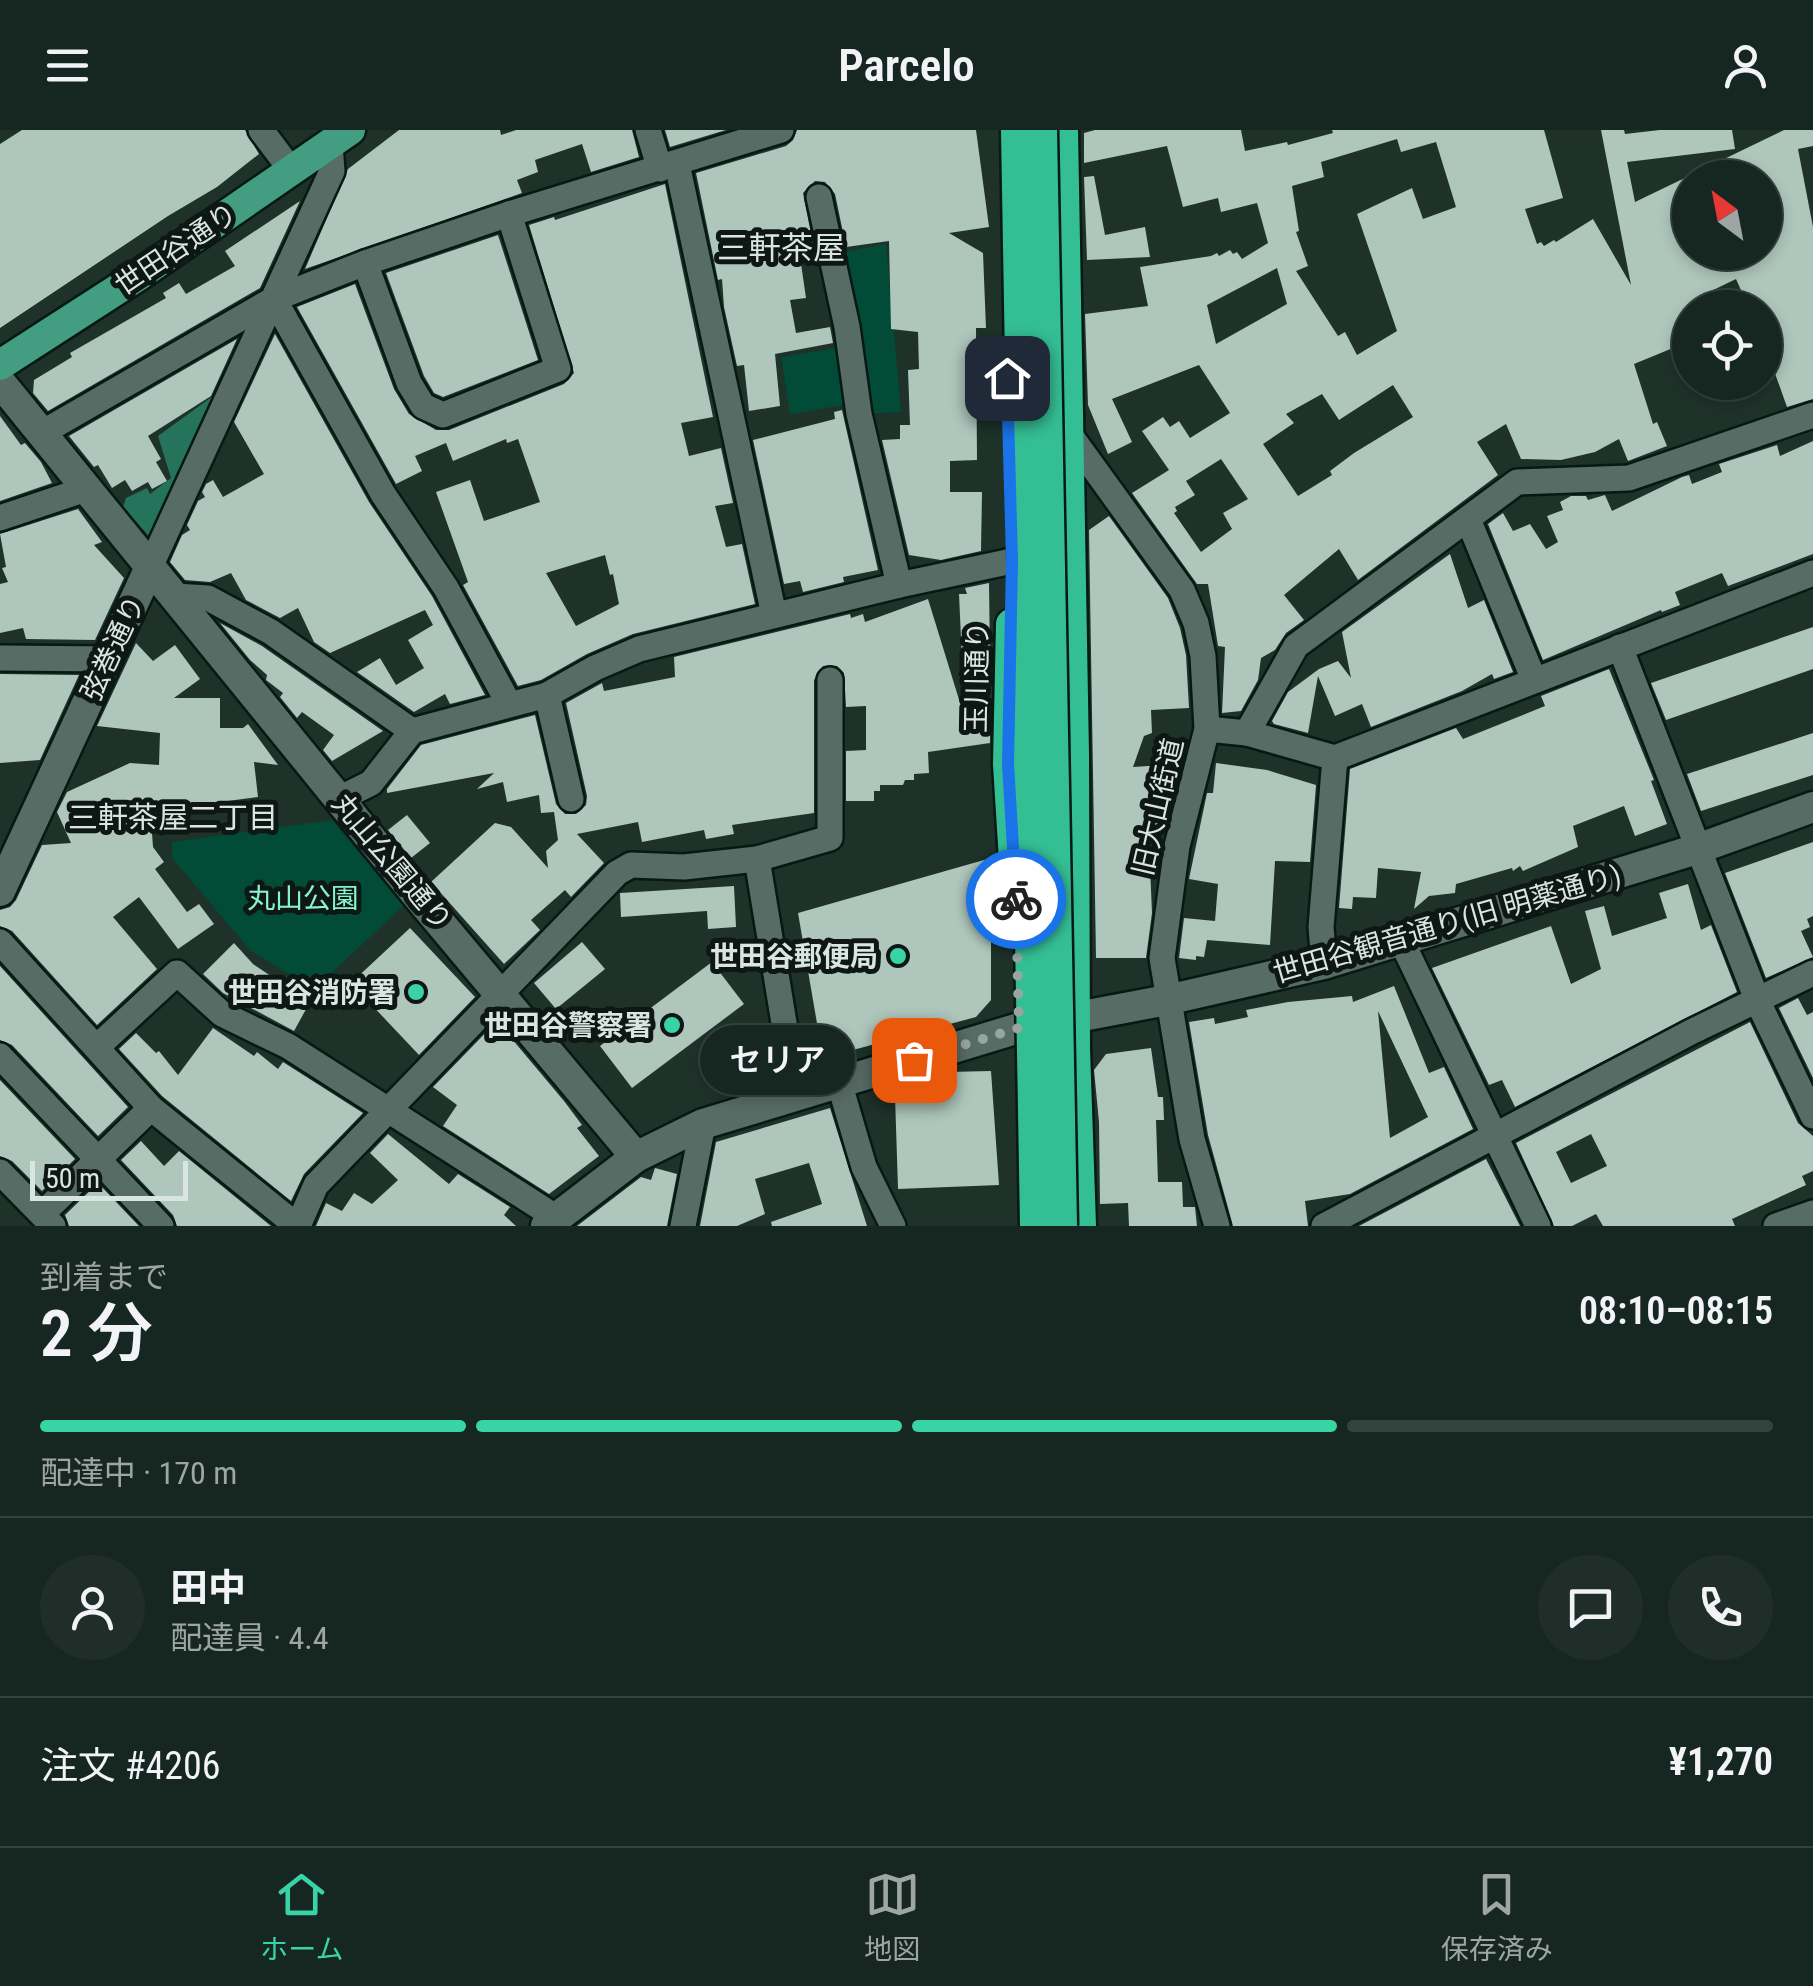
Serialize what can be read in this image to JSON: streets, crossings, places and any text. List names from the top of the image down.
{
  "streets": {
    "highway": ["玉川通り"],
    "main road": ["世田谷通り"],
    "street": [
      "弦巻通り",
      "旧大山街道",
      "丸山公園通り",
      "世田谷観音通り(旧 明薬通り)"
    ]
  },
  "crossings": [
    ["弦巻通り", "丸山公園通り"],
    ["玉川通り", "世田谷観音通り(旧 明薬通り)"],
    ["旧大山街道", "世田谷観音通り(旧 明薬通り)"],
    ["丸山公園通り", "世田谷観音通り(旧 明薬通り)"]
  ],
  "districts": ["三軒茶屋", "三軒茶屋二丁目"],
  "parks": ["丸山公園"],
  "places": [
    "世田谷郵便局",
    "世田谷消防署",
    "世田谷警察署",
    "セリア"
  ],
  "scale_bar": "50 m",
  "north": "top left",
  "page": {
    "header": "Parcelo",
    "bubble": "セリア",
    "scale": "50 m",
    "heading": ["2 分", "到着まで", "08:10–08:15"],
    "panel": [
      "田中",
      "配達員 · 4.4",
      "注文 #4206",
      "¥1,270"
    ],
    "bar": "配達中 · 170 m",
    "tabs": ["ホーム", "地図", "保存済み"]
  }
}
